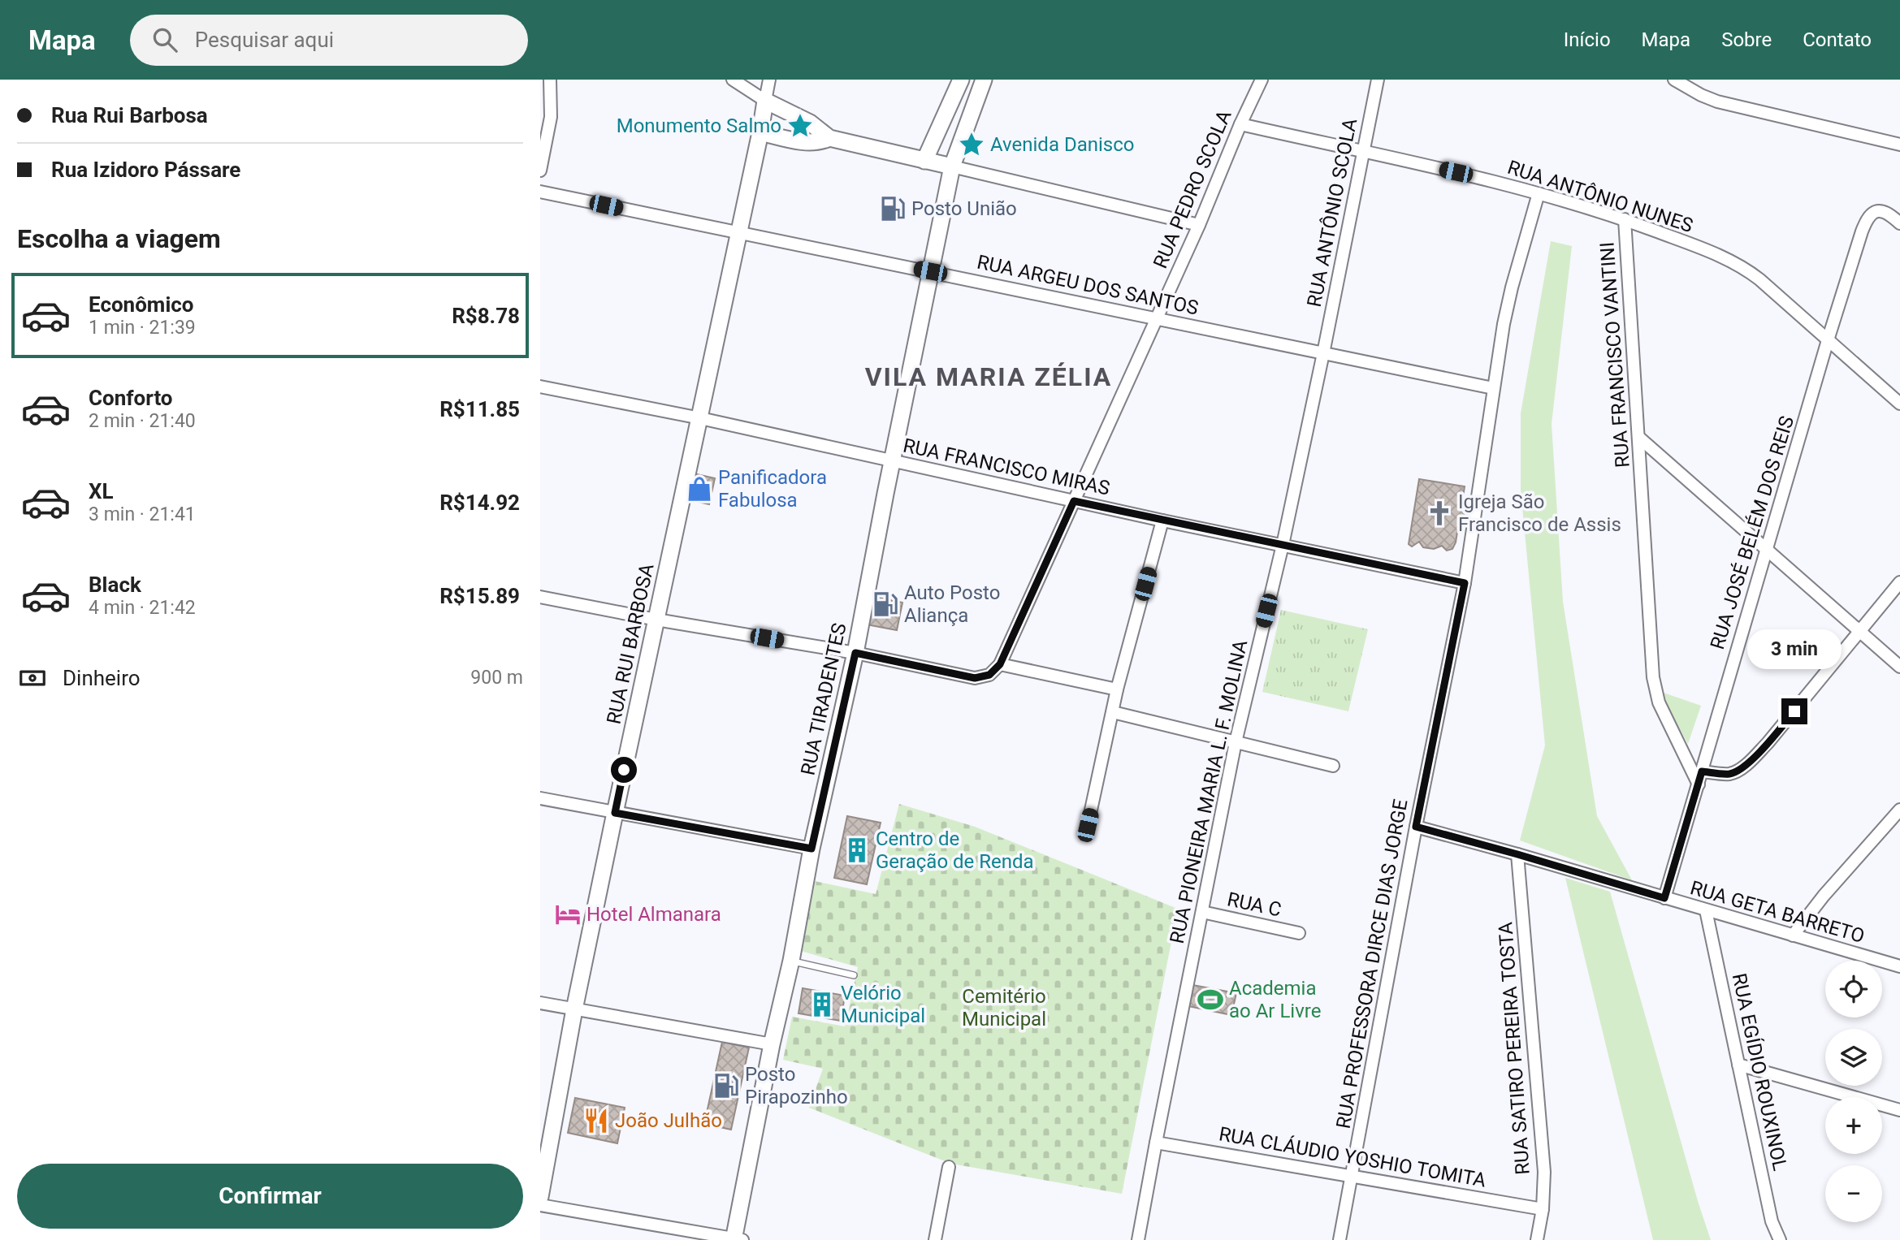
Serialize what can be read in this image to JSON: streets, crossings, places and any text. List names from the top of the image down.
{
  "streets": {
    "main road": ["RUA RUI BARBOSA", "RUA TIRADENTES"],
    "street": [
      "RUA PEDRO SCOLA",
      "RUA ANTÔNIO NUNES",
      "RUA ANTÔNIO SCOLA",
      "RUA ARGEU DOS SANTOS",
      "RUA FRANCISCO VANTINI",
      "RUA FRANCISCO MIRAS",
      "RUA JOSÉ BELÉM DOS REIS",
      "RUA PIONEIRA MARIA L. F. MOLINA",
      "RUA C",
      "RUA GETA BARRETO",
      "RUA PROFESSORA DIRCE DIAS JORGE",
      "RUA SATIRO PEREIRA TOSTA",
      "RUA EGÍDIO ROUXINOL",
      "RUA CLÁUDIO YOSHIO TOMITA"
    ]
  },
  "crossings": [
    ["RUA PEDRO SCOLA", "RUA ANTÔNIO NUNES"],
    ["RUA PEDRO SCOLA", "RUA ARGEU DOS SANTOS"],
    ["RUA PEDRO SCOLA", "RUA FRANCISCO MIRAS"],
    ["RUA ANTÔNIO NUNES", "RUA ANTÔNIO SCOLA"],
    ["RUA ANTÔNIO NUNES", "RUA FRANCISCO VANTINI"],
    ["RUA ANTÔNIO NUNES", "RUA JOSÉ BELÉM DOS REIS"],
    ["RUA ANTÔNIO NUNES", "RUA PROFESSORA DIRCE DIAS JORGE"],
    ["RUA ANTÔNIO SCOLA", "RUA ARGEU DOS SANTOS"],
    ["RUA ANTÔNIO SCOLA", "RUA PIONEIRA MARIA L. F. MOLINA"],
    ["RUA ARGEU DOS SANTOS", "RUA RUI BARBOSA"],
    ["RUA ARGEU DOS SANTOS", "RUA TIRADENTES"],
    ["RUA ARGEU DOS SANTOS", "RUA PIONEIRA MARIA L. F. MOLINA"],
    ["RUA ARGEU DOS SANTOS", "RUA PROFESSORA DIRCE DIAS JORGE"],
    ["RUA FRANCISCO VANTINI", "RUA JOSÉ BELÉM DOS REIS"],
    ["RUA FRANCISCO MIRAS", "RUA RUI BARBOSA"],
    ["RUA FRANCISCO MIRAS", "RUA TIRADENTES"],
    ["RUA FRANCISCO MIRAS", "RUA PIONEIRA MARIA L. F. MOLINA"],
    ["RUA FRANCISCO MIRAS", "RUA PROFESSORA DIRCE DIAS JORGE"],
    ["RUA JOSÉ BELÉM DOS REIS", "RUA GETA BARRETO"],
    ["RUA PIONEIRA MARIA L. F. MOLINA", "RUA C"],
    ["RUA PIONEIRA MARIA L. F. MOLINA", "RUA CLÁUDIO YOSHIO TOMITA"],
    ["RUA GETA BARRETO", "RUA PROFESSORA DIRCE DIAS JORGE"],
    ["RUA GETA BARRETO", "RUA SATIRO PEREIRA TOSTA"],
    ["RUA GETA BARRETO", "RUA EGÍDIO ROUXINOL"],
    ["RUA PROFESSORA DIRCE DIAS JORGE", "RUA CLÁUDIO YOSHIO TOMITA"],
    ["RUA SATIRO PEREIRA TOSTA", "RUA CLÁUDIO YOSHIO TOMITA"]
  ],
  "districts": ["VILA MARIA ZÉLIA"],
  "parks": ["Cemitério Municipal"],
  "places": {
    "place": ["Monumento Salmo", "Avenida Danisco"],
    "fuel station": ["Posto União", "Auto Posto Aliança", "Posto Pirapozinho"],
    "shop": ["Panificadora Fabulosa"],
    "church": ["Igreja São Francisco de Assis"],
    "building": ["Centro de Geração de Renda", "Velório Municipal"],
    "hotel": ["Hotel Almanara"],
    "sports": ["Academia ao Ar Livre"],
    "restaurant": ["João Julhão"]
  },
  "page": {
    "header": "Mapa",
    "search": "Pesquisar aqui",
    "nav": [
      "Início",
      "Mapa",
      "Sobre",
      "Contato"
    ],
    "banner": ["Rua Rui Barbosa", "Rua Izidoro Pássare"],
    "heading": "Escolha a viagem",
    "list": [
      {
        "name": "Econômico",
        "note": "1 min · 21:39",
        "value": "R$8.78"
      },
      {
        "name": "Conforto",
        "note": "2 min · 21:40",
        "value": "R$11.85"
      },
      {
        "name": "XL",
        "note": "3 min · 21:41",
        "value": "R$14.92"
      },
      {
        "name": "Black",
        "note": "4 min · 21:42",
        "value": "R$15.89"
      }
    ],
    "bubble": "3 min",
    "pay": ["Dinheiro", "900 m"],
    "map_buttons": ["+", "−"],
    "buttons": "Confirmar"
  }
}
